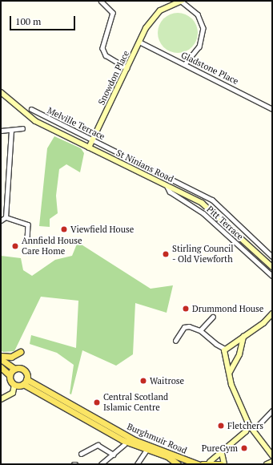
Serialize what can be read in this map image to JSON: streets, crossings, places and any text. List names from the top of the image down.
{
  "streets": {
    "main road": ["Burghmuir Road"],
    "street": [
      "Gladstone Place",
      "Snowdon Place",
      "Melville Terrace",
      "St Ninians Road",
      "Pitt Terrace"
    ]
  },
  "crossings": [
    ["Gladstone Place", "Snowdon Place"],
    ["Snowdon Place", "Melville Terrace"],
    ["Snowdon Place", "St Ninians Road"],
    ["St Ninians Road", "Pitt Terrace"]
  ],
  "places": [
    "Viewfield House",
    "Annfield House Care Home",
    "Stirling Council - Old Viewforth",
    "Drummond House",
    "Waitrose",
    "Central Scotland Islamic Centre",
    "Fletchers",
    "PureGym"
  ],
  "scale_bar": "100 m"
}
